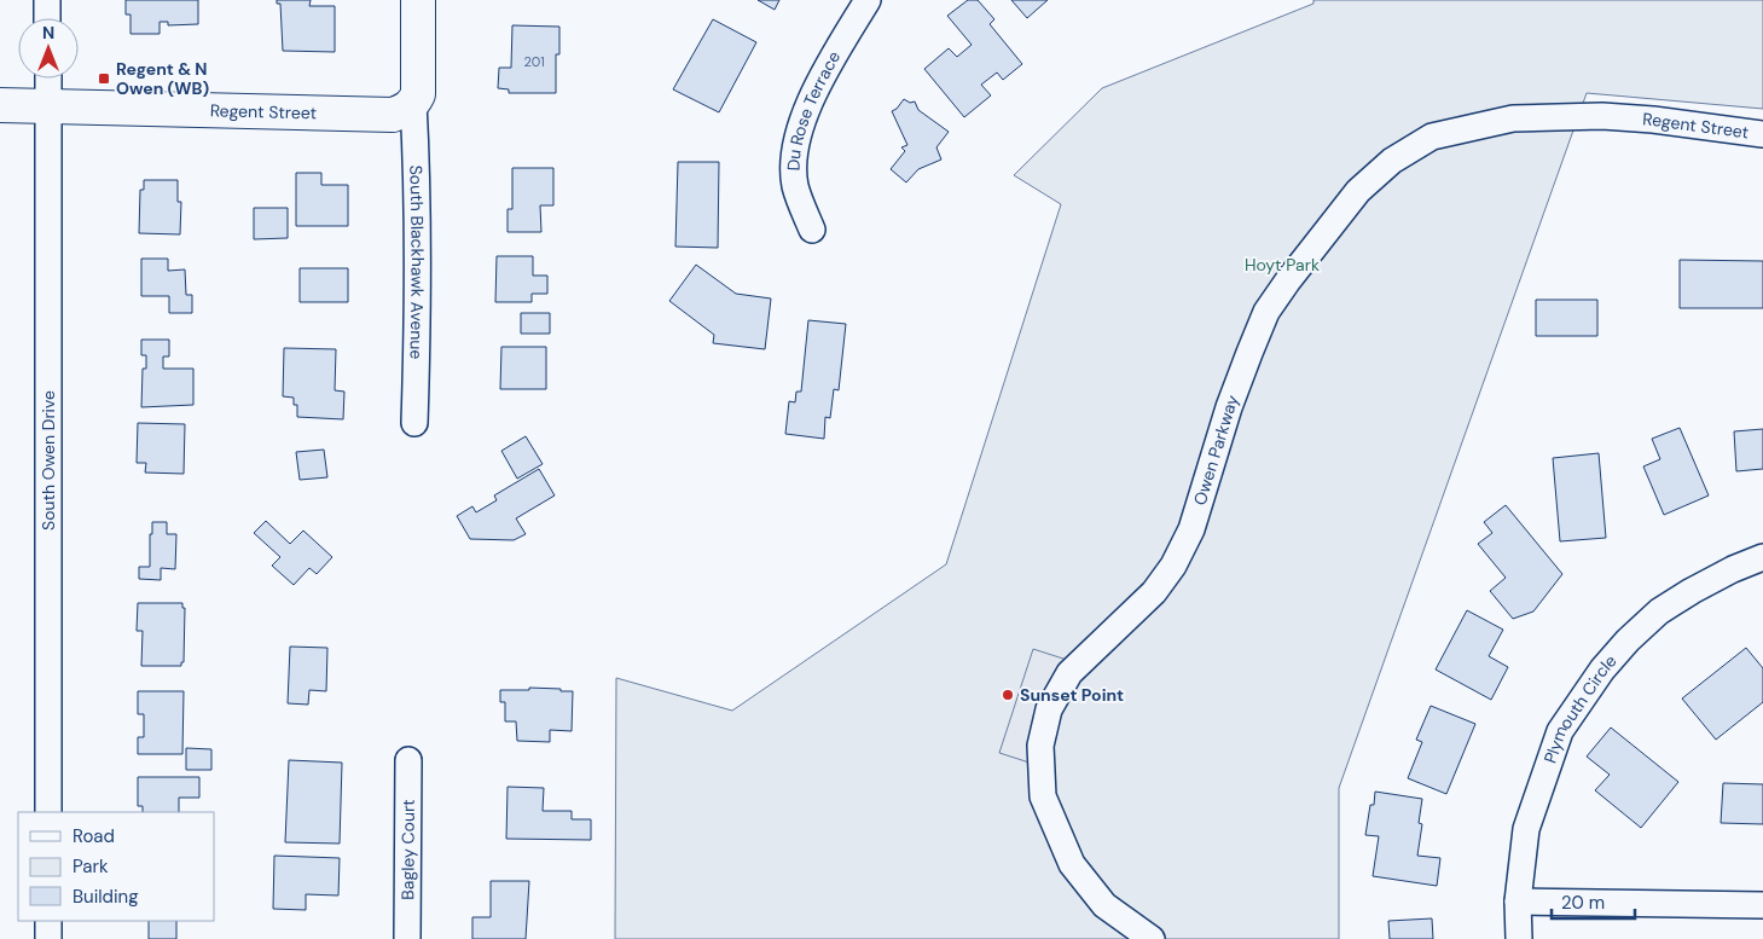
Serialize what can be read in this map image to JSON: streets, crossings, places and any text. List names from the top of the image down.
{
  "streets": {
    "street": [
      "Regent Street",
      "Du Rose Terrace",
      "South Blackhawk Avenue",
      "Owen Parkway",
      "South Owen Drive",
      "Plymouth Circle",
      "Bagley Court"
    ]
  },
  "crossings": [
    ["Regent Street", "South Blackhawk Avenue"],
    ["Regent Street", "Owen Parkway"],
    ["Regent Street", "South Owen Drive"]
  ],
  "parks": ["Hoyt Park"],
  "places": {
    "transit": ["Regent & N Owen (WB)"],
    "other": ["Sunset Point"]
  },
  "house_numbers": ["201"],
  "legend": ["Road", "Park", "Building"],
  "scale_bar": "20 m",
  "north": "top"
}
